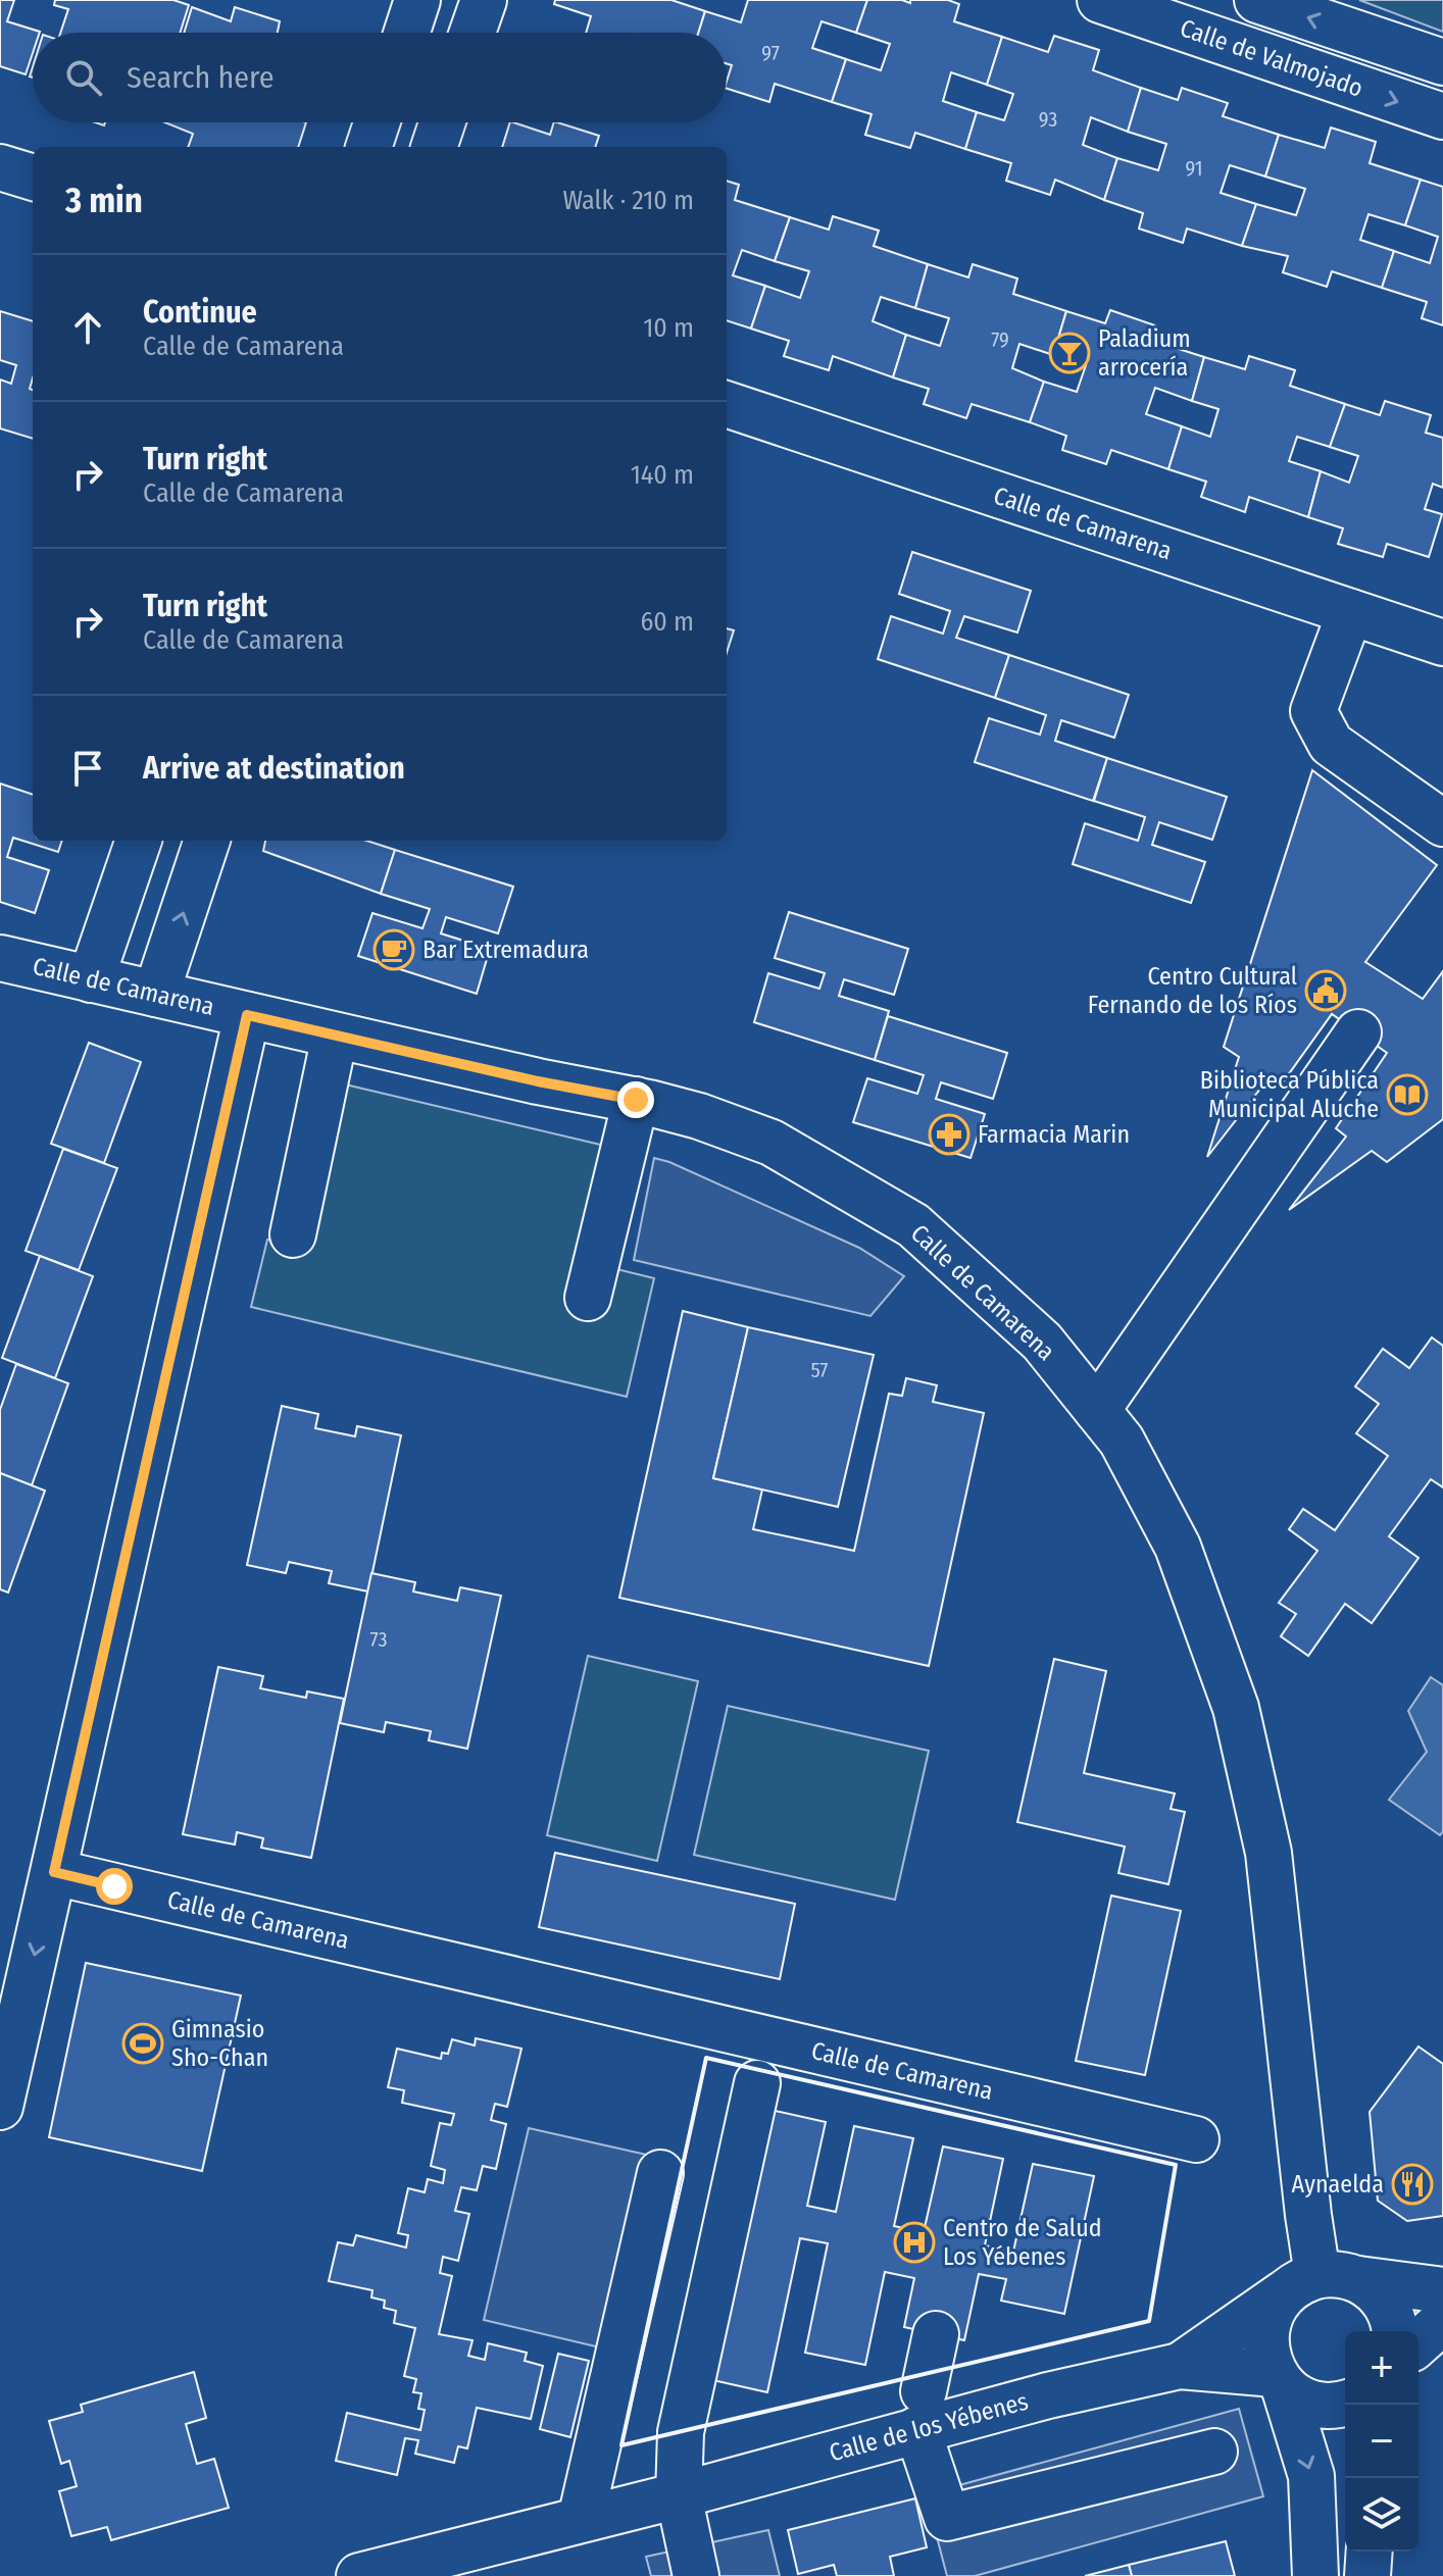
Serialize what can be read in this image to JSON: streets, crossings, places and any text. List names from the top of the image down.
{
  "streets": {
    "street": ["Calle de Valmojado", "Calle de Camarena", "Calle de los Yébenes"]
  },
  "crossings": [
    ["Calle de Camarena", "Calle de los Yébenes"]
  ],
  "places": {
    "bar": ["Paladium arrocería"],
    "cafe": ["Bar Extremadura"],
    "public building": ["Centro Cultural Fernando de los Ríos"],
    "library": ["Biblioteca Pública Municipal Aluche"],
    "pharmacy": ["Farmacia Marin"],
    "sports": ["Gimnasio Sho-Chan"],
    "restaurant": ["Aynaelda"],
    "hospital": ["Centro de Salud Los Yébenes"]
  },
  "house_numbers": [
    "97",
    "93",
    "91",
    "79",
    "57",
    "73"
  ],
  "page": {
    "search": "Search here",
    "heading": ["3 min", "Walk · 210 m"],
    "list": [
      ["Continue", "Calle de Camarena", "10 m"],
      ["Turn right", "Calle de Camarena", "140 m"],
      ["Turn right", "Calle de Camarena", "60 m"],
      "Arrive at destination"
    ],
    "map_buttons": ["+", "−"]
  }
}
